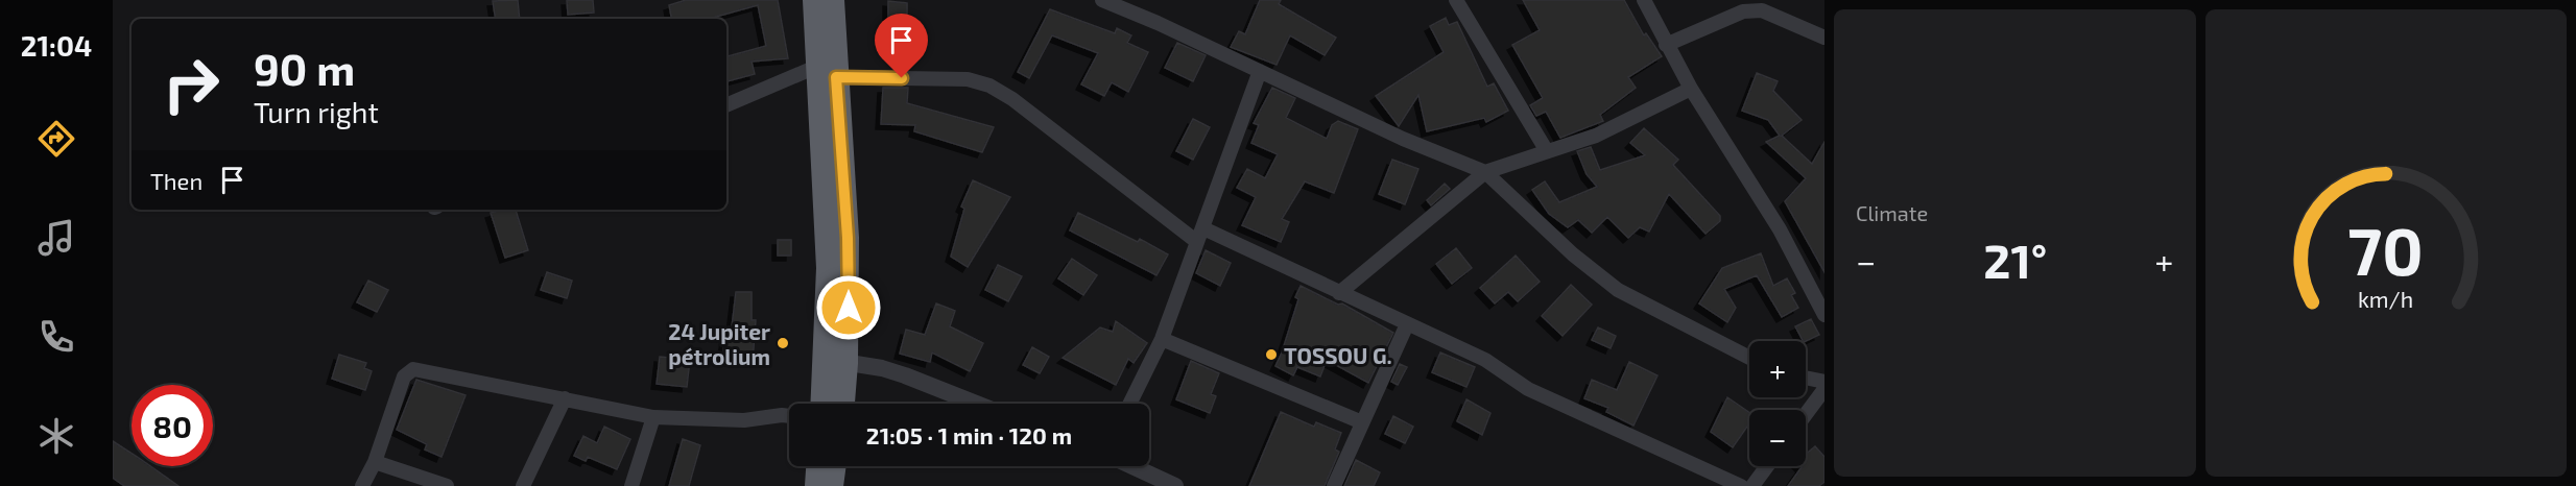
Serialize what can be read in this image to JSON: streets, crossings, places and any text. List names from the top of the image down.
{
  "places": ["24 Jupiter pétrolium", "TOSSOU G."],
  "page": {
    "tabs": "21:04",
    "tile": "Climate",
    "turn": ["90 m", "Turn right"],
    "then": "Then",
    "heat": ["−", "21°", "+"],
    "map_buttons": ["+", "−"],
    "limit": "80",
    "trip": "21:05 · 1 min · 120 m",
    "gauge": ["70", "km/h"]
  }
}
